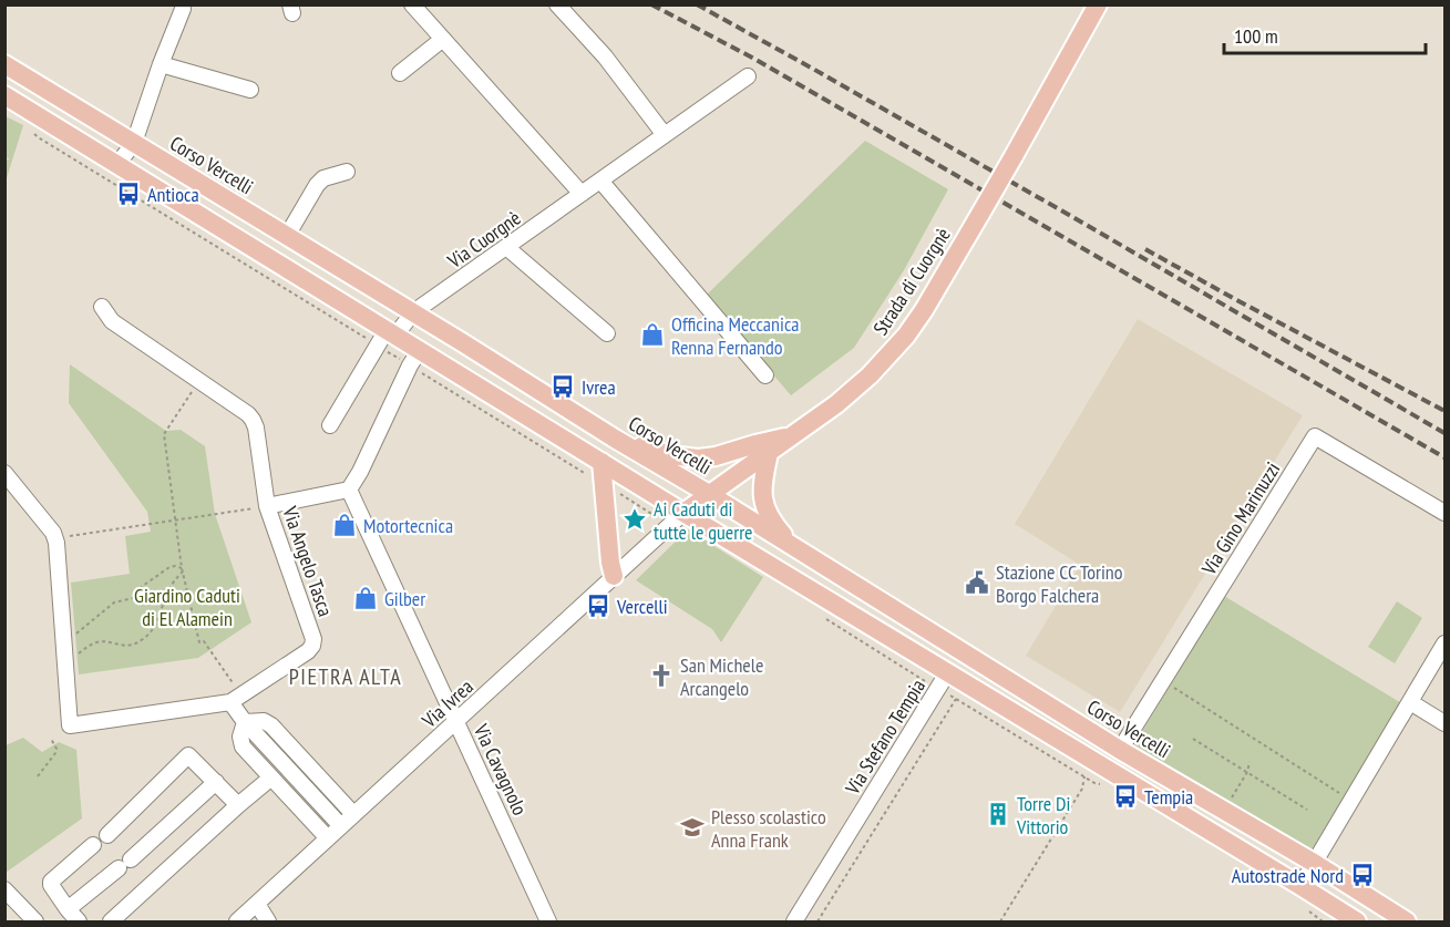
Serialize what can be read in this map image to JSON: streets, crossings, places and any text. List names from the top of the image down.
{
  "streets": {
    "main road": ["Corso Vercelli", "Strada di Cuorgnè"],
    "street": [
      "Via Cuorgnè",
      "Via Gino Marinuzzi",
      "Via Angelo Tasca",
      "Via Ivrea",
      "Via Stefano Tempia",
      "Via Cavagnolo"
    ]
  },
  "crossings": [
    ["Corso Vercelli", "Via Cuorgnè"],
    ["Corso Vercelli", "Strada di Cuorgnè"],
    ["Corso Vercelli", "Via Gino Marinuzzi"],
    ["Strada di Cuorgnè", "Via Ivrea"],
    ["Via Ivrea", "Via Cavagnolo"]
  ],
  "districts": ["PIETRA ALTA"],
  "parks": ["Giardino Caduti di El Alamein"],
  "places": {
    "bus stop": [
      "Antioca",
      "Ivrea",
      "Vercelli",
      "Tempia",
      "Autostrade Nord"
    ],
    "shop": ["Officina Meccanica Renna Fernando", "Motortecnica", "Gilber"],
    "place": ["Ai Caduti di tutte le guerre"],
    "public building": ["Stazione CC Torino Borgo Falchera"],
    "church": ["San Michele Arcangelo"],
    "building": ["Torre Di Vittorio"],
    "school or university": ["Plesso scolastico Anna Frank"]
  },
  "scale_bar": "100 m"
}
